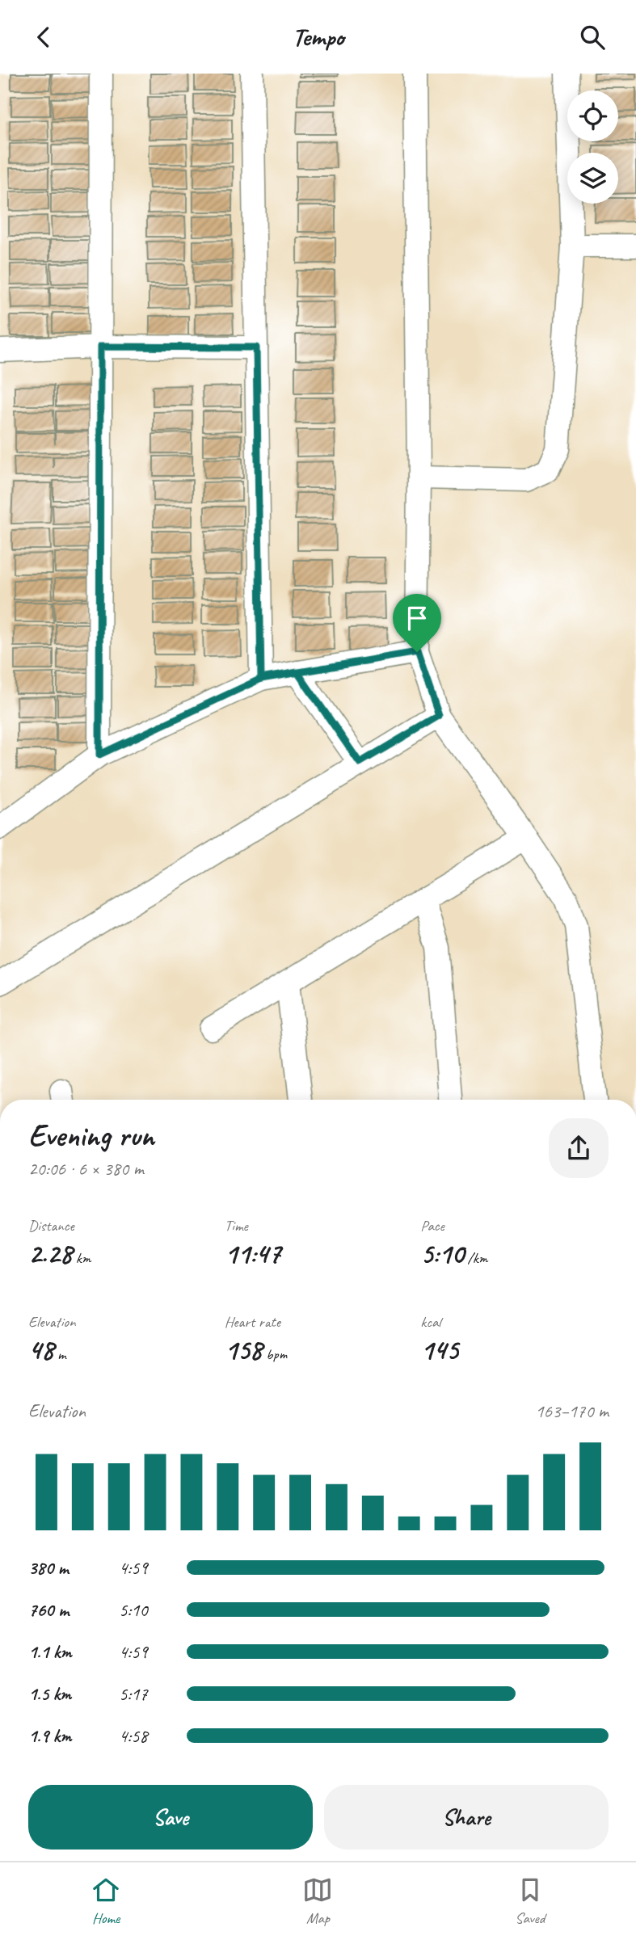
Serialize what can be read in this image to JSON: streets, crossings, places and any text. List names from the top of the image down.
{
  "page": {
    "header": "Tempo",
    "heading": ["Evening run", "20:06 · 6 × 380 m"],
    "stats": [
      ["Distance", "2.28 km"],
      ["Time", "11:47"],
      ["Pace", "5:10 /km"],
      ["Elevation", "48 m"],
      ["Heart rate", "158 bpm"],
      ["kcal", "145"]
    ],
    "chart": ["Elevation", "163–170 m"],
    "list": [
      {
        "name": "380 m",
        "note": "4:59"
      },
      {
        "name": "760 m",
        "note": "5:10"
      },
      {
        "name": "1.1 km",
        "note": "4:59"
      },
      {
        "name": "1.5 km",
        "note": "5:17"
      },
      {
        "name": "1.9 km",
        "note": "4:58"
      }
    ],
    "buttons": ["Save", "Share"],
    "tabs": ["Home", "Map", "Saved"]
  }
}
